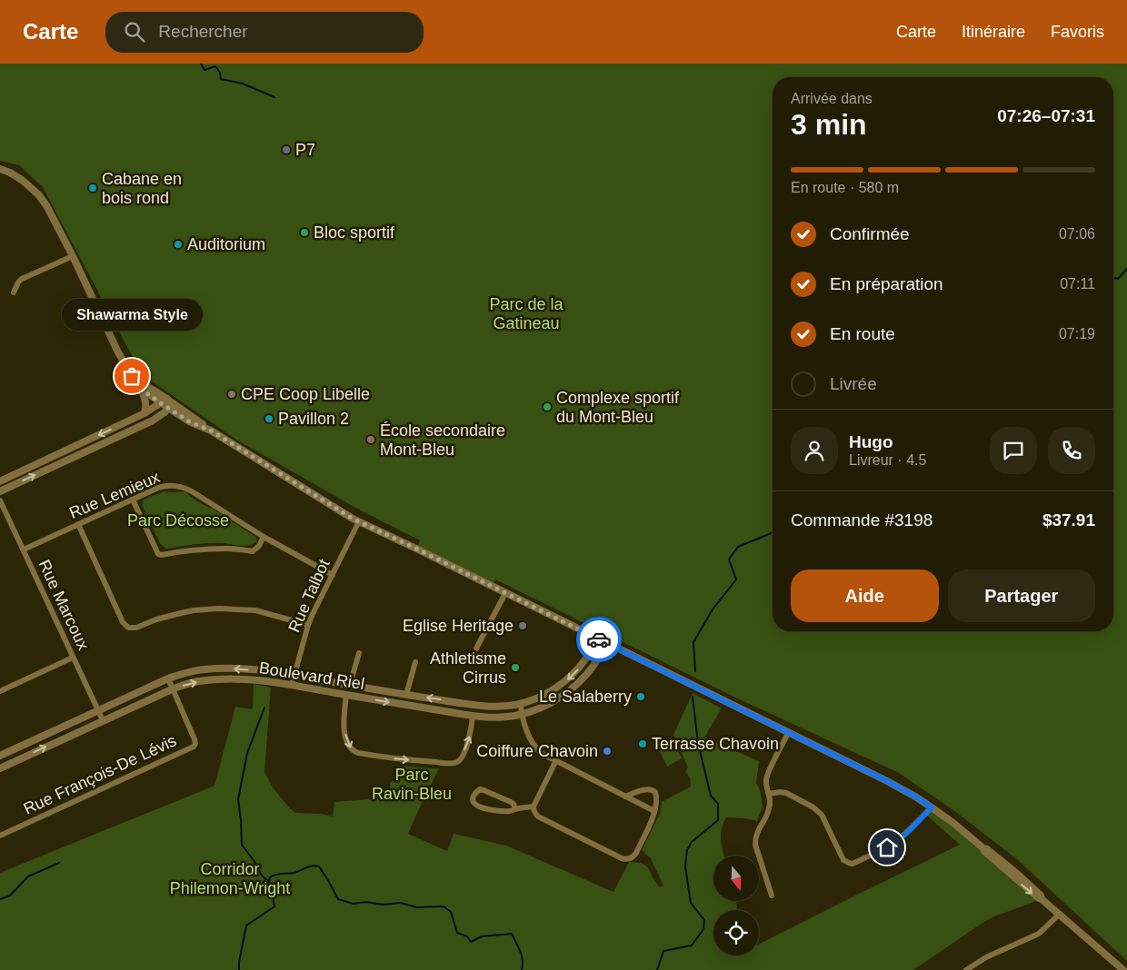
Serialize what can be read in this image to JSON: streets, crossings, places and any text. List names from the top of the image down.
{
  "streets": {
    "street": [
      "Rue Lemieux",
      "Rue Talbot",
      "Rue Marcoux",
      "Boulevard Riel",
      "Rue François-De Lévis"
    ]
  },
  "crossings": [
    ["Rue Lemieux", "Rue Talbot"],
    ["Rue Lemieux", "Rue Marcoux"],
    ["Rue Talbot", "Boulevard Riel"],
    ["Rue Marcoux", "Boulevard Riel"],
    ["Boulevard Riel", "Rue François-De Lévis"]
  ],
  "parks": [
    "Parc de la Gatineau",
    "Parc Décosse",
    "Parc Ravin-Bleu",
    "Corridor Philemon-Wright"
  ],
  "places": [
    "P7",
    "Cabane en bois rond",
    "Bloc sportif",
    "Auditorium",
    "Shawarma Style",
    "CPE Coop Libelle",
    "Complexe sportif du Mont-Bleu",
    "Pavillon 2",
    "École secondaire Mont-Bleu",
    "Eglise Heritage",
    "Athletisme Cirrus",
    "Le Salaberry",
    "Terrasse Chavoin",
    "Coiffure Chavoin"
  ],
  "north": "bottom",
  "page": {
    "header": "Carte",
    "search": "Rechercher",
    "nav": ["Carte", "Itinéraire", "Favoris"],
    "heading": ["3 min", "Arrivée dans", "07:26–07:31"],
    "panel": [
      "Hugo",
      "Livreur · 4.5",
      "Commande #3198",
      "$37.91"
    ],
    "bar": "En route · 580 m",
    "list": [
      ["Confirmée", "07:06"],
      ["En préparation", "07:11"],
      ["En route", "07:19"],
      "Livrée"
    ],
    "bubble": "Shawarma Style",
    "buttons": ["Aide", "Partager"]
  }
}
